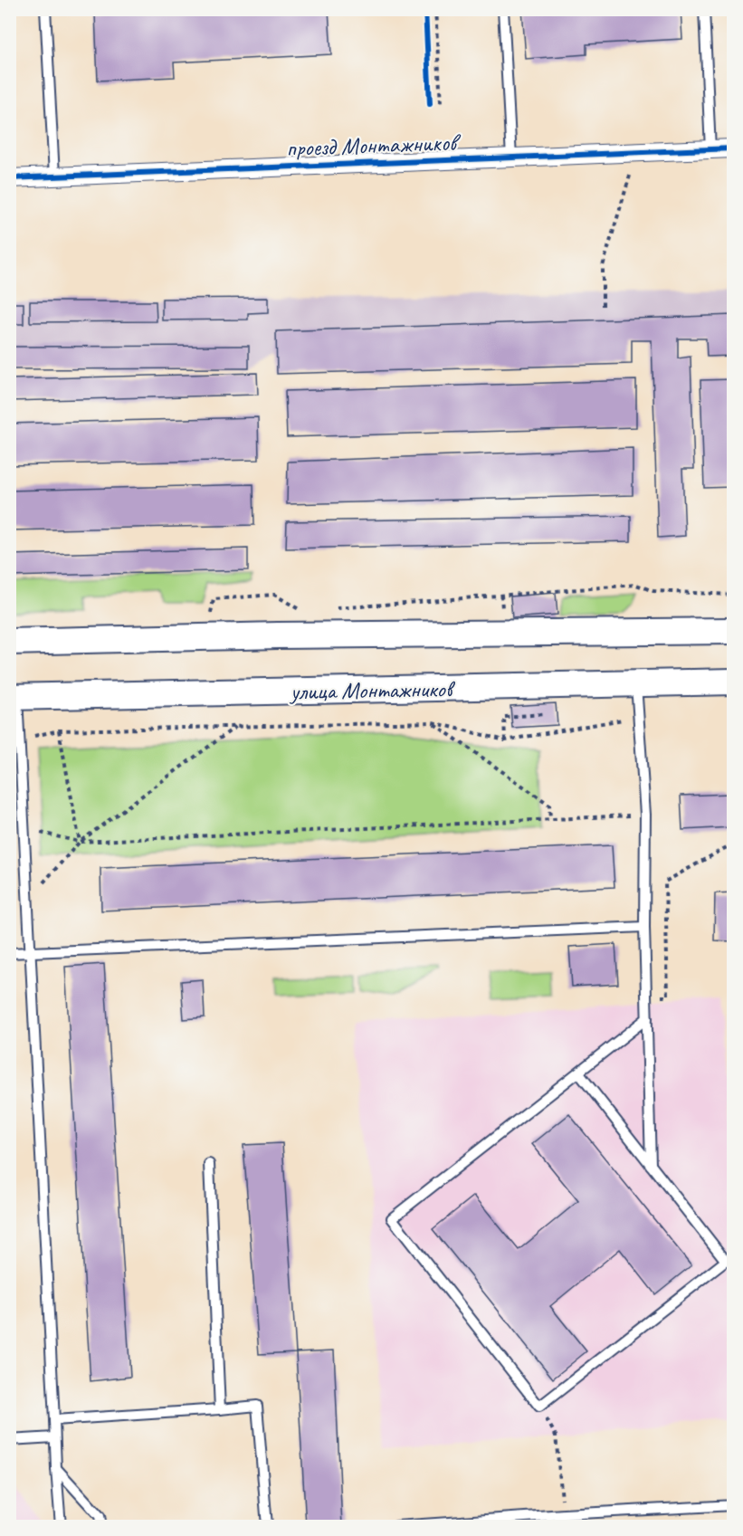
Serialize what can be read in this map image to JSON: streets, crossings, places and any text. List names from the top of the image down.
{
  "streets": {
    "main road": ["улица Монтажников"],
    "street": ["проезд Монтажников"]
  }
}
